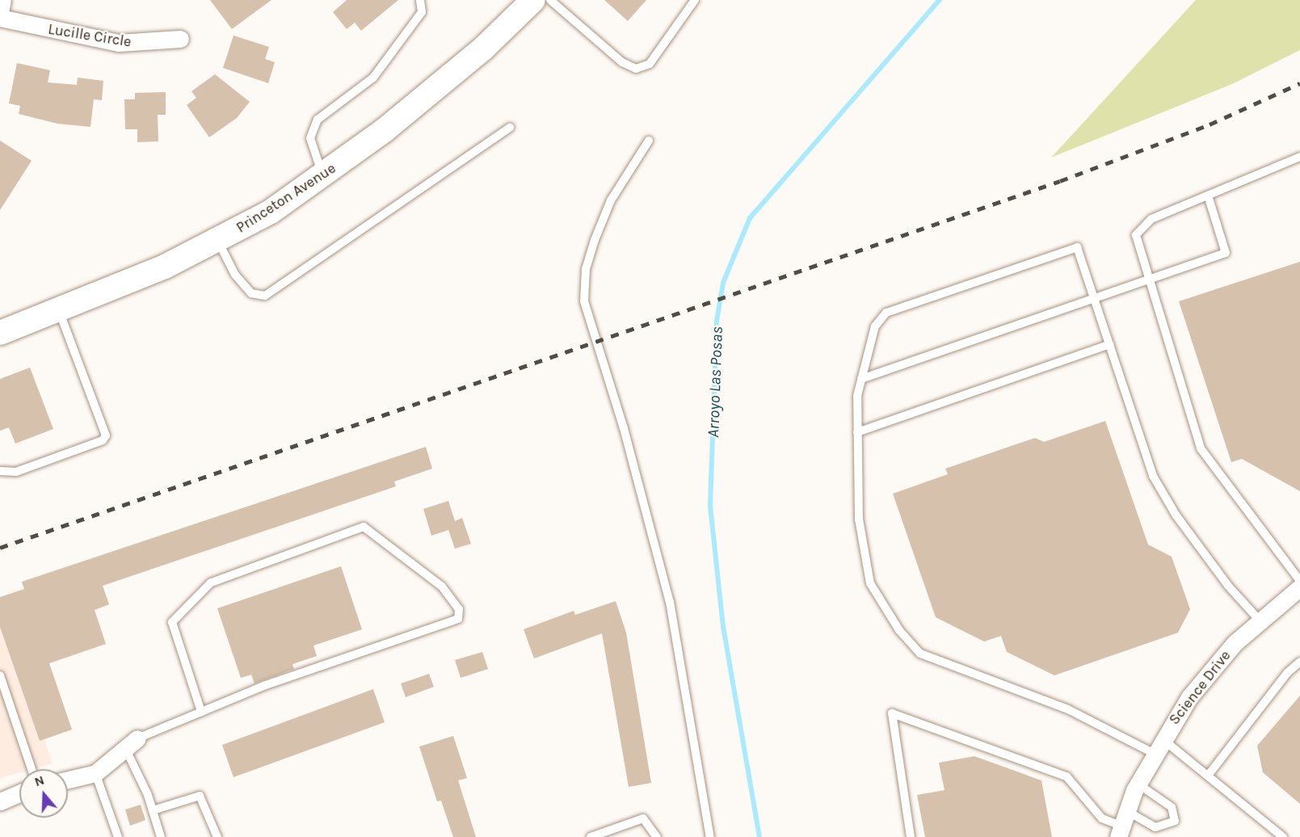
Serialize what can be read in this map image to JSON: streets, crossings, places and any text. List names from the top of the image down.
{
  "streets": {
    "street": ["Lucille Circle", "Princeton Avenue", "Science Drive"]
  },
  "water": ["Arroyo Las Posas"],
  "north": "top"
}
